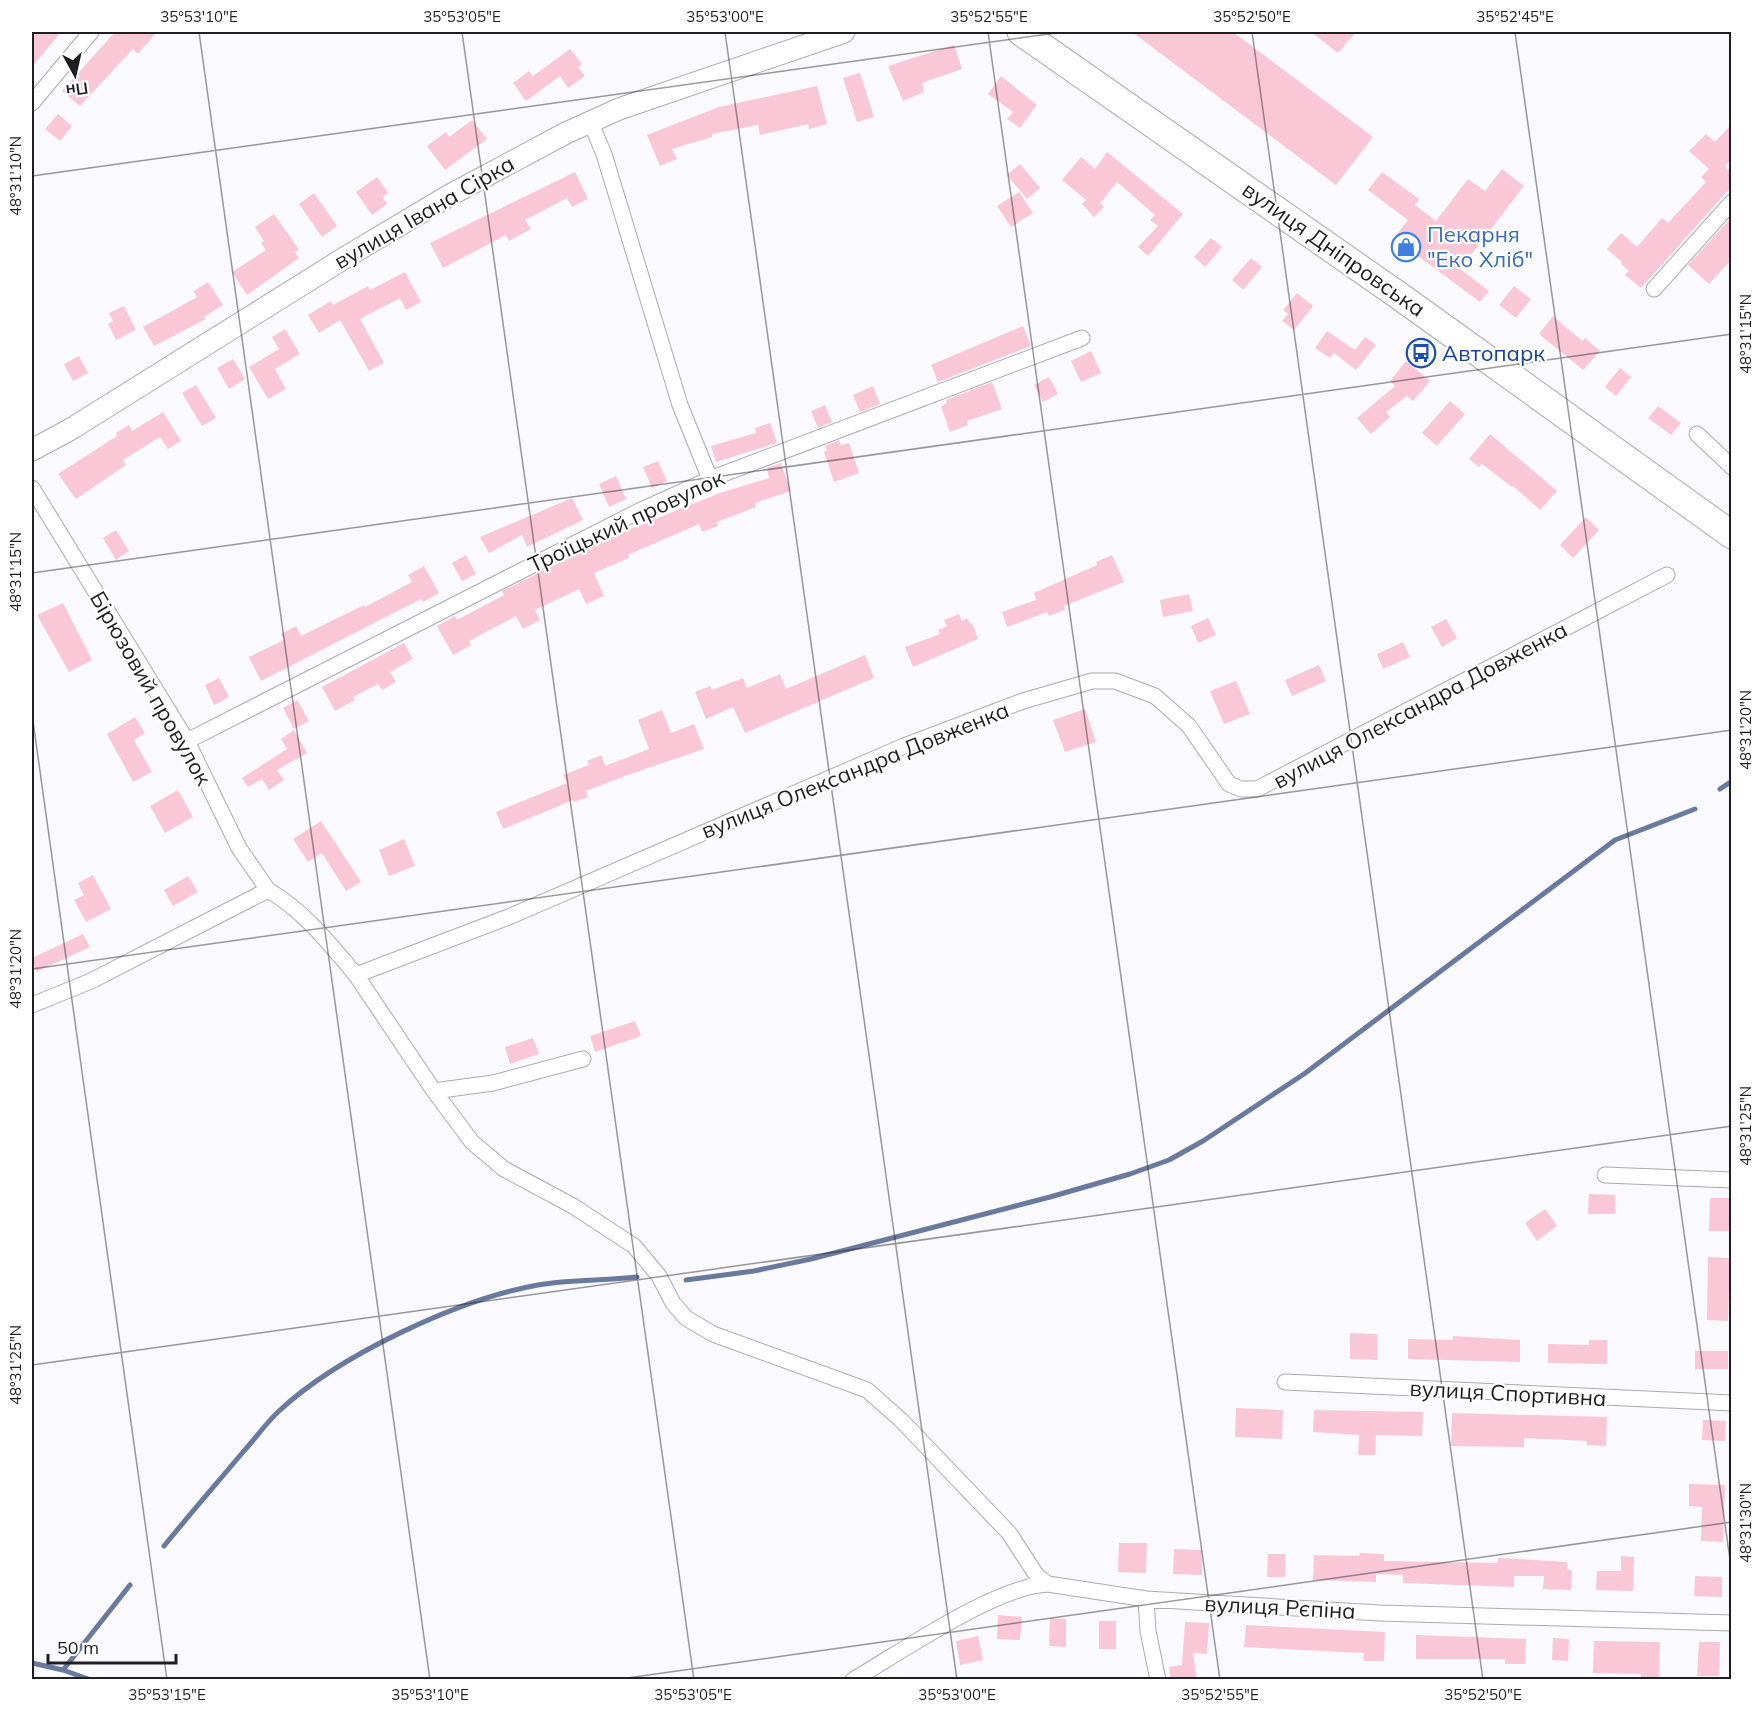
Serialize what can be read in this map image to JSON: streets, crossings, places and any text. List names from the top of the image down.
{
  "streets": {
    "highway": ["вулиця Дніпровська"],
    "street": [
      "вулиця Івана Сірка",
      "Троїцький провулок",
      "Бірюзовий провулок",
      "вулиця Олександра Довженка",
      "вулиця Спортивна",
      "вулиця Рєпіна"
    ]
  },
  "crossings": [
    ["Троїцький провулок", "Бірюзовий провулок"]
  ],
  "places": {
    "shop": ["Пекарня \"Еко Хліб\""],
    "bus stop": ["Автопарк"]
  },
  "scale_bar": "50 m",
  "north": "bottom",
  "coordinates": [
    "35°53'10\"E",
    "35°53'05\"E",
    "35°53'00\"E",
    "35°52'55\"E",
    "35°52'50\"E",
    "35°52'45\"E",
    "48°31'10\"N",
    "48°31'15\"N",
    "48°31'20\"N",
    "48°31'25\"N",
    "48°31'30\"N",
    "35°53'15\"E"
  ]
}
